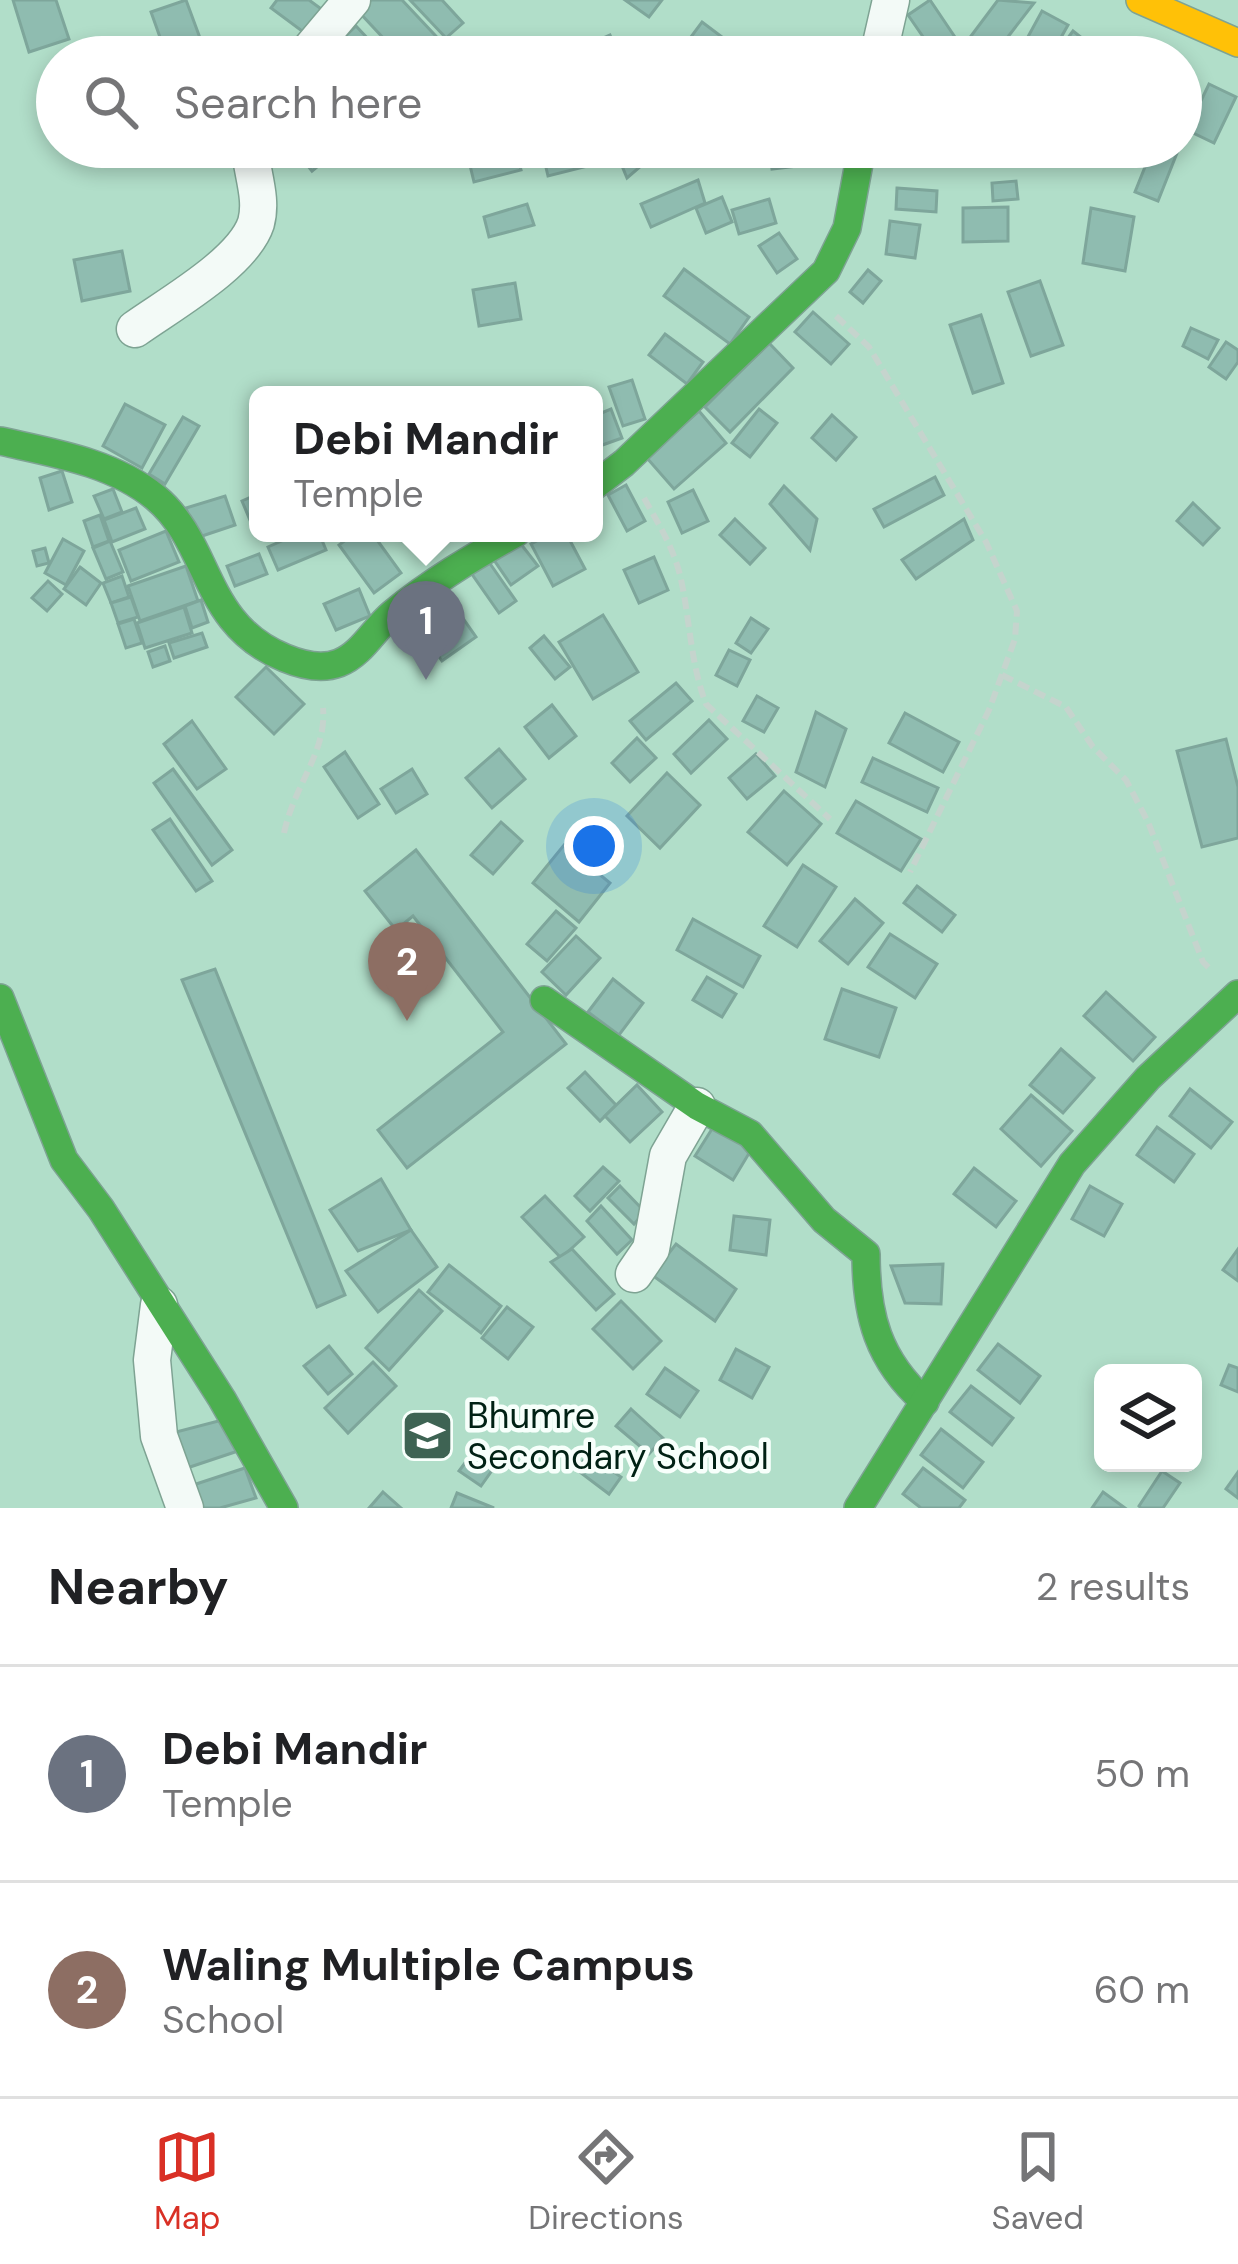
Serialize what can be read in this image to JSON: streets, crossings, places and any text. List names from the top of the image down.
{
  "places": {
    "school or university": ["Bhumre Secondary School"]
  },
  "page": {
    "search": "Search here",
    "popup": ["Debi Mandir", "Temple"],
    "pins": ["1", "2"],
    "heading": ["Nearby", "2 results"],
    "list": [
      {
        "mark": "1",
        "name": "Debi Mandir",
        "note": "Temple",
        "value": "50 m"
      },
      {
        "mark": "2",
        "name": "Waling Multiple Campus",
        "note": "School",
        "value": "60 m"
      }
    ],
    "nav": ["Map", "Directions", "Saved"]
  }
}
